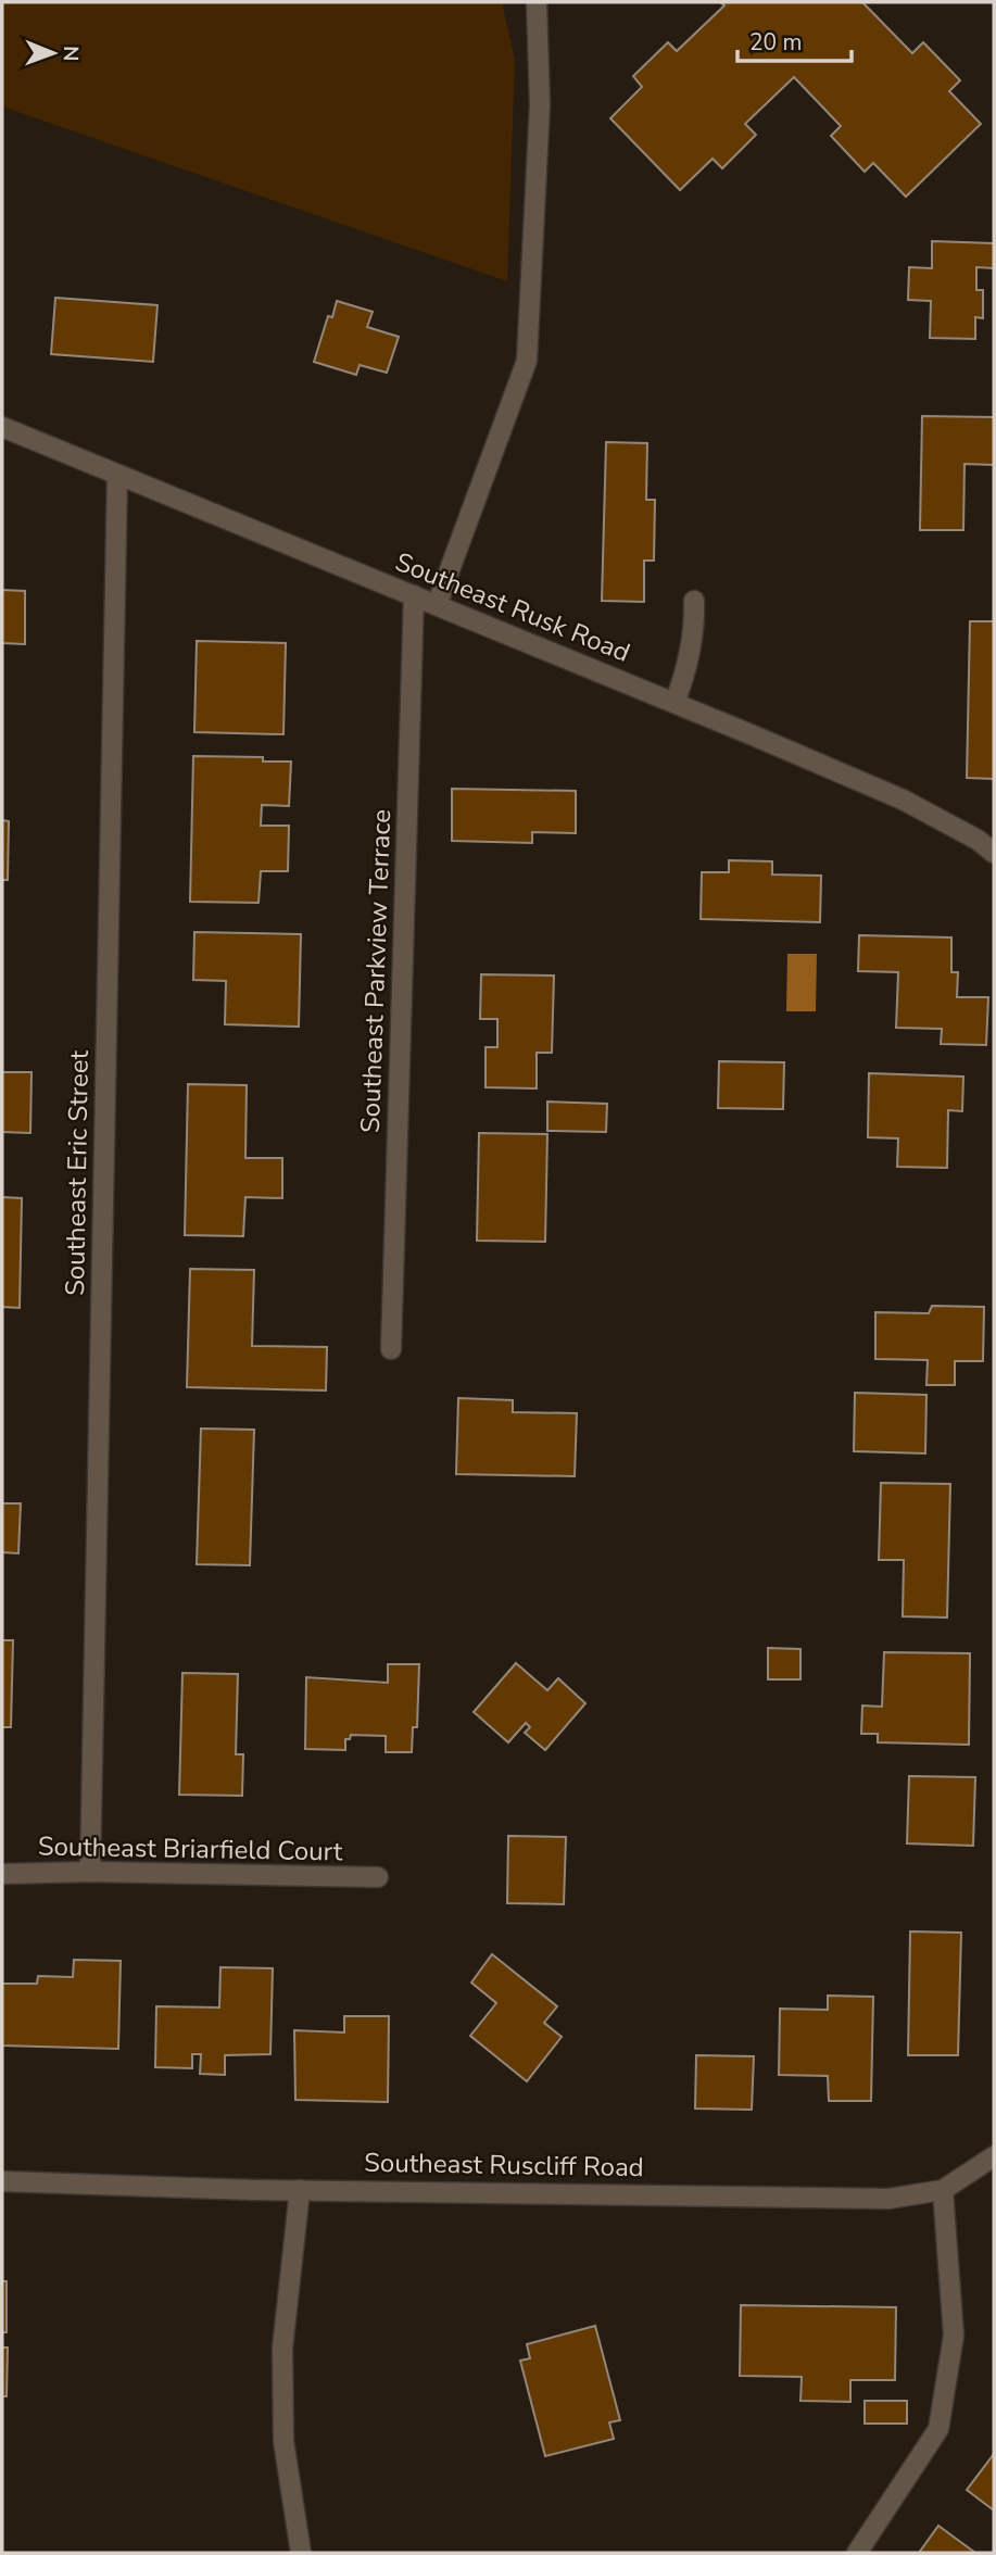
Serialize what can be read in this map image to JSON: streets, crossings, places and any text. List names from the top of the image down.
{
  "streets": {
    "street": [
      "Southeast Rusk Road",
      "Southeast Parkview Terrace",
      "Southeast Eric Street",
      "Southeast Briarfield Court",
      "Southeast Ruscliff Road"
    ]
  },
  "crossings": [
    ["Southeast Rusk Road", "Southeast Parkview Terrace"],
    ["Southeast Rusk Road", "Southeast Eric Street"],
    ["Southeast Eric Street", "Southeast Briarfield Court"]
  ],
  "scale_bar": "20 m",
  "north": "right"
}
